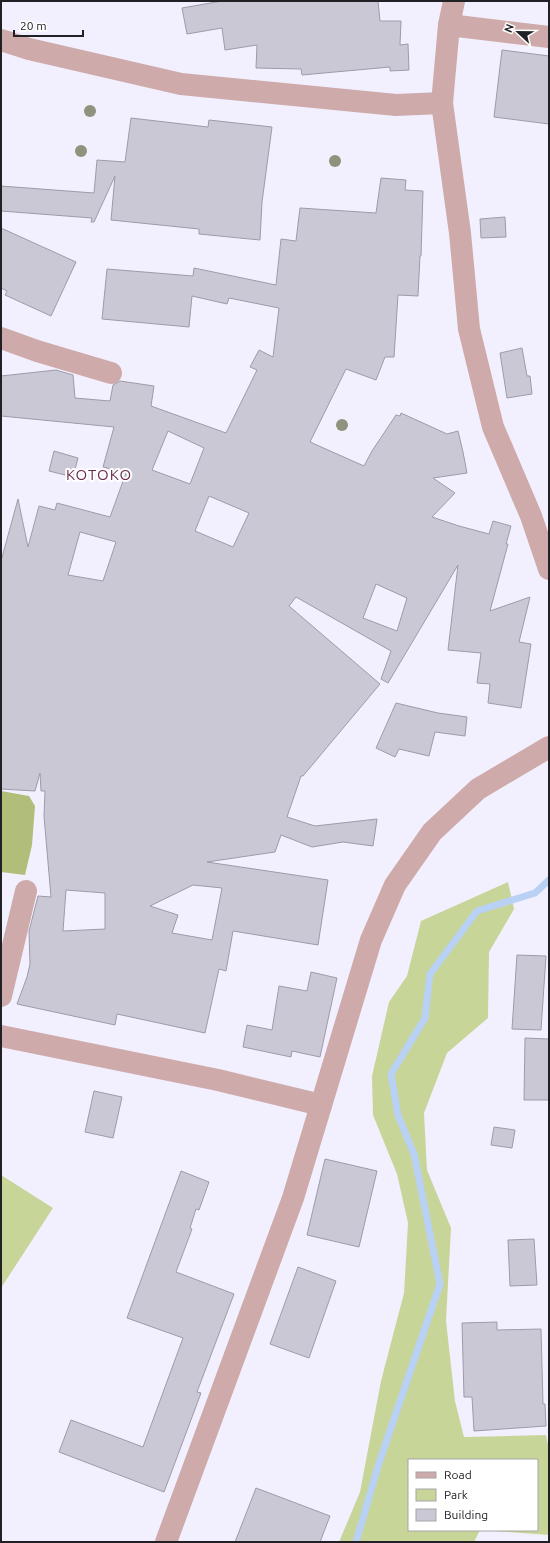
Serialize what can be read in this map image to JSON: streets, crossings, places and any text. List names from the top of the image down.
{
  "districts": ["KOTOKO"],
  "legend": ["Road", "Park", "Building"],
  "scale_bar": "20 m",
  "north": "left"
}
